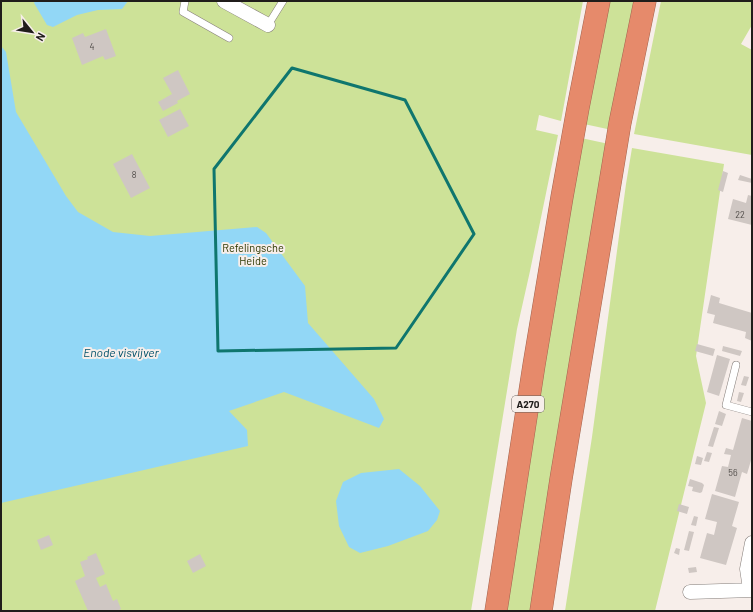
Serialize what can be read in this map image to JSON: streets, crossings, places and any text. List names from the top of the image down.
{
  "streets": {
    "highway": ["A270"]
  },
  "water": ["Enode visvijver"],
  "parks": ["Refelingsche Heide"],
  "house_numbers": [
    "4",
    "8",
    "22",
    "56"
  ],
  "north": "bottom right"
}
